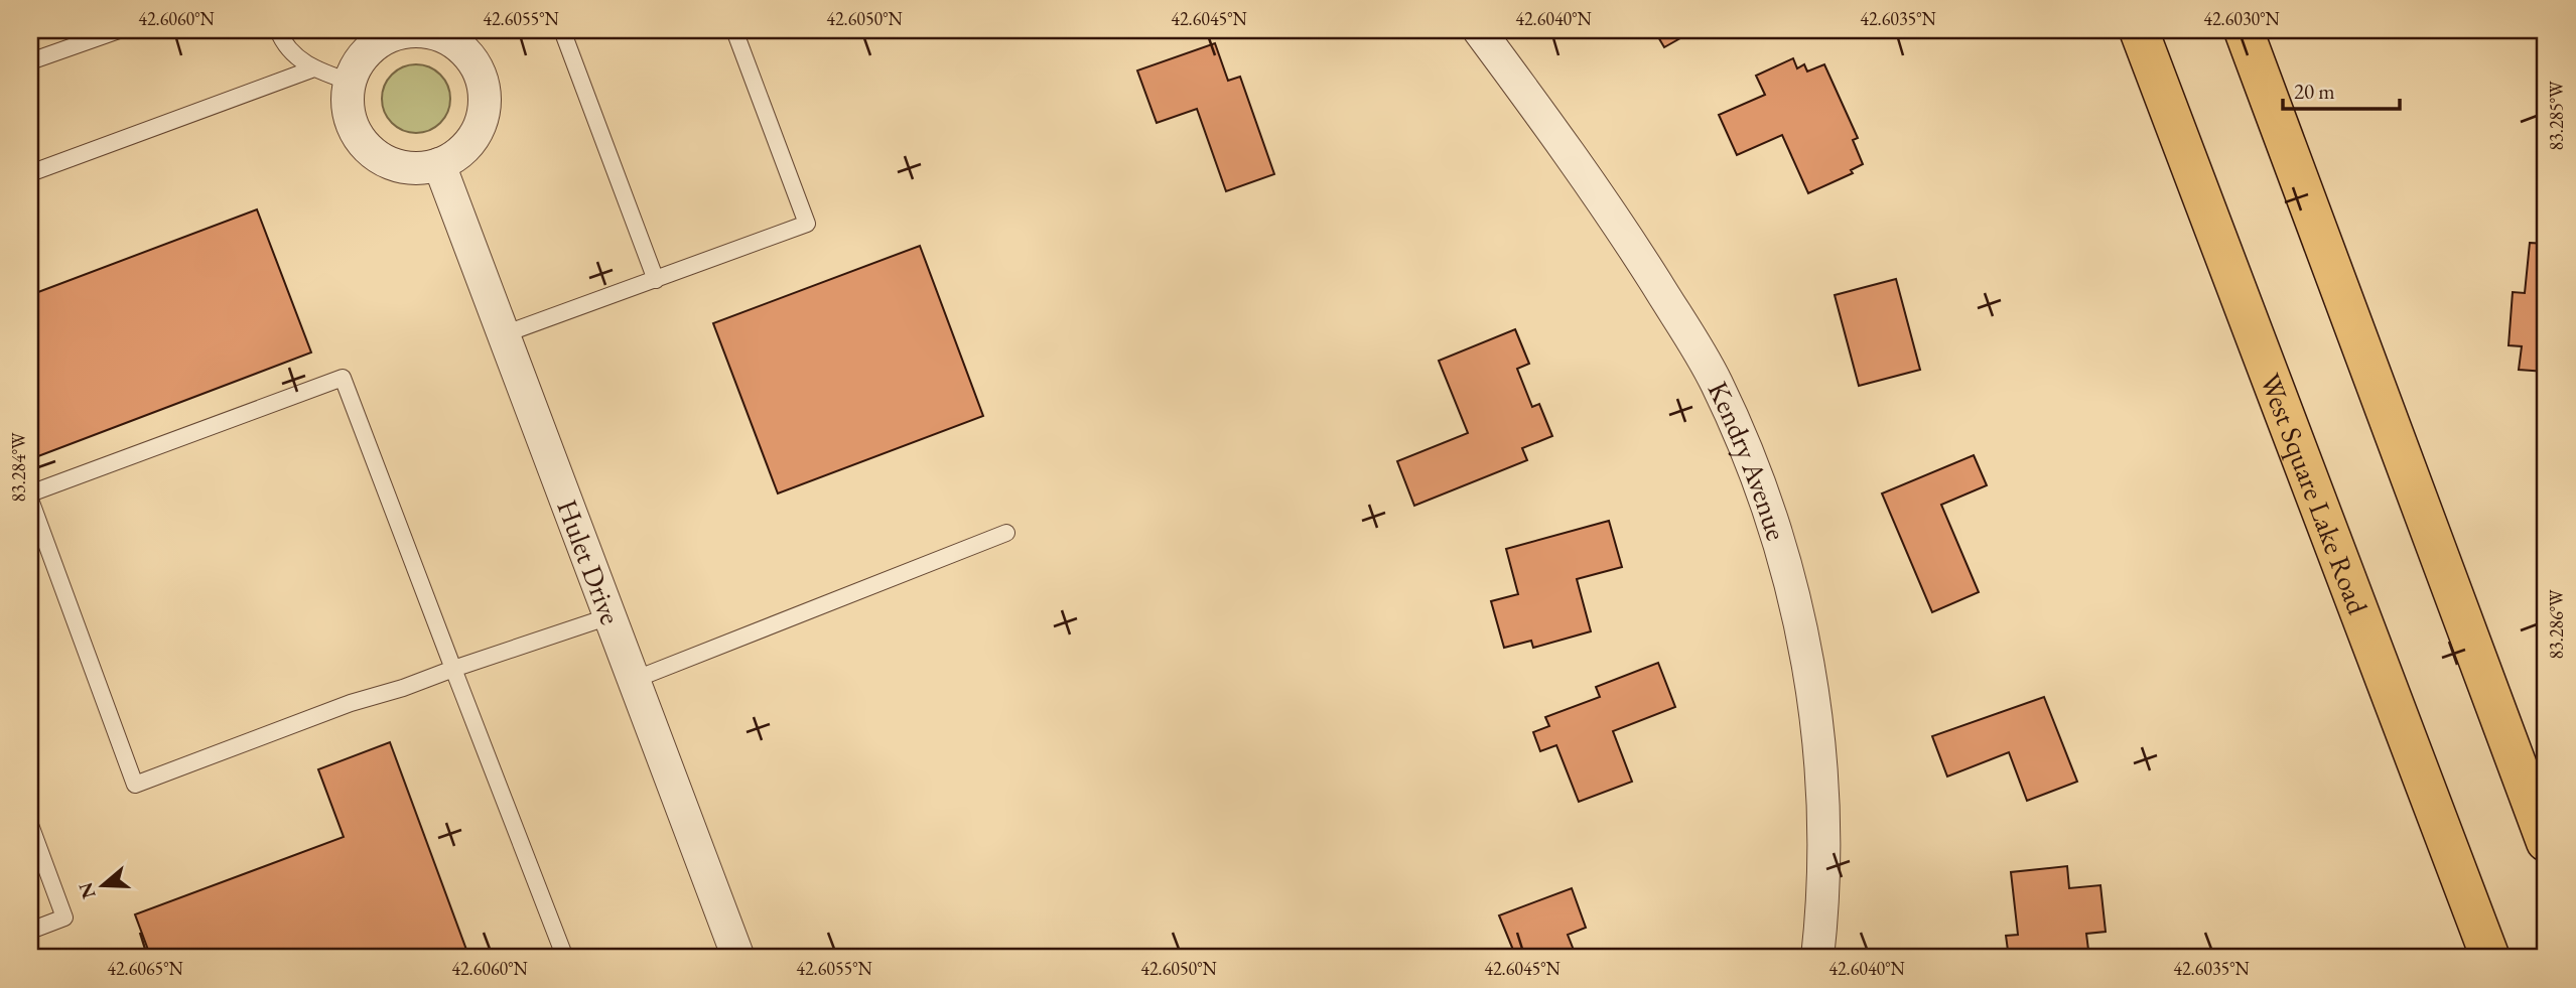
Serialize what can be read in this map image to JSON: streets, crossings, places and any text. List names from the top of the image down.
{
  "streets": {
    "highway": ["West Square Lake Road"],
    "street": ["Kendry Avenue", "Hulet Drive"]
  },
  "scale_bar": "20 m",
  "north": "left",
  "coordinates": [
    "42.6060°N",
    "42.6055°N",
    "42.6050°N",
    "42.6045°N",
    "42.6040°N",
    "42.6035°N",
    "42.6030°N",
    "83.285°W",
    "83.284°W",
    "83.286°W",
    "42.6065°N"
  ]
}
